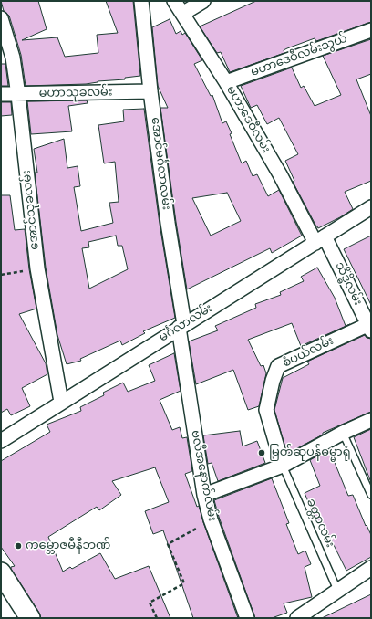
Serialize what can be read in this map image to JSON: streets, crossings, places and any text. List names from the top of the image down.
{
  "streets": {
    "street": [
      "မဟာဒေဝီလမ်းသွယ်",
      "မဟာသုခလမ်း",
      "မဟာဒေဝီလမ်း",
      "အောင်မင်္ဂလာလမ်း",
      "အောင်သုခလမ်း",
      "သိဒ္ဓိလမ်း",
      "မင်္ဂလာလမ်း",
      "စံပယ်လမ်း",
      "ဗလီအနောက်လမ်း"
    ],
    "lane": ["ခတ္တာလမ်း"]
  },
  "crossings": [
    ["မဟာဒေဝီလမ်းသွယ်", "မဟာဒေဝီလမ်း"],
    ["မဟာသုခလမ်း", "အောင်မင်္ဂလာလမ်း"],
    ["မဟာသုခလမ်း", "အောင်သုခလမ်း"],
    ["မဟာဒေဝီလမ်း", "သိဒ္ဓိလမ်း"],
    ["မဟာဒေဝီလမ်း", "မင်္ဂလာလမ်း"],
    ["အောင်မင်္ဂလာလမ်း", "မင်္ဂလာလမ်း"],
    ["အောင်မင်္ဂလာလမ်း", "ဗလီအနောက်လမ်း"],
    ["အောင်သုခလမ်း", "မင်္ဂလာလမ်း"],
    ["သိဒ္ဓိလမ်း", "မင်္ဂလာလမ်း"],
    ["သိဒ္ဓိလမ်း", "စံပယ်လမ်း"],
    ["မင်္ဂလာလမ်း", "ဗလီအနောက်လမ်း"],
    ["စံပယ်လမ်း", "ခတ္တာလမ်း"]
  ],
  "places": ["မြတ်ဆုပန်ဓမ္မာရုံ", "ကမ္ဘောဇမီနီဘဏ်"]
}
